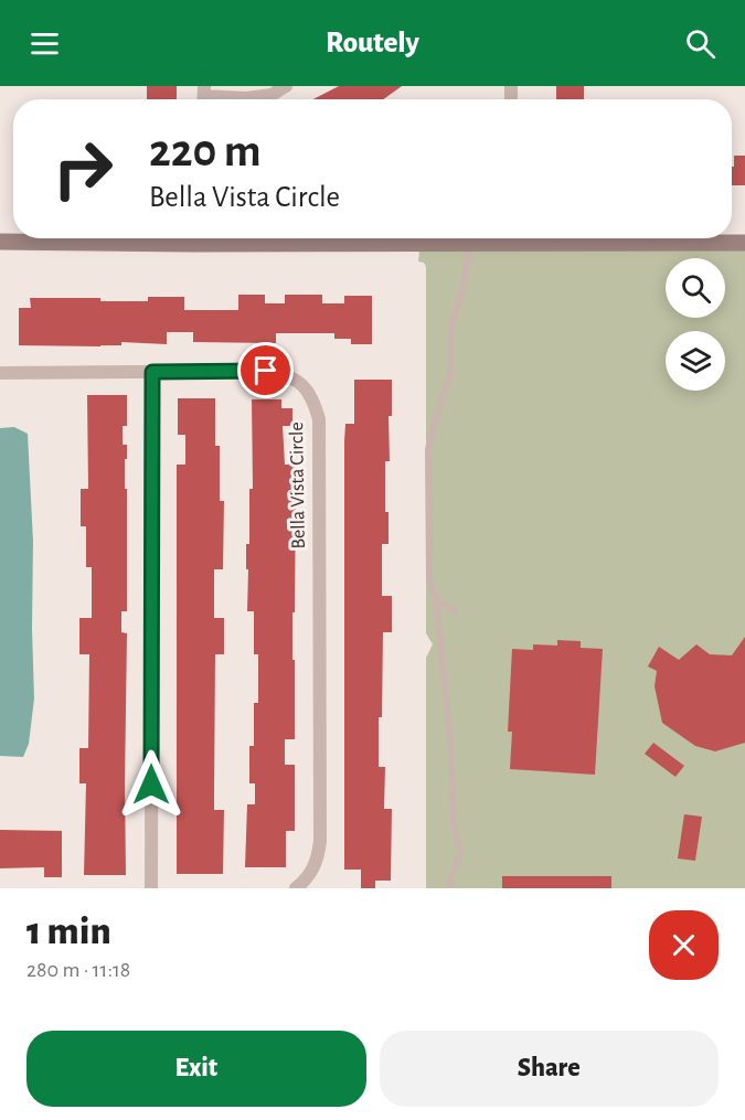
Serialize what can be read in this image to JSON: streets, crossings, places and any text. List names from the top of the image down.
{
  "streets": {
    "street": ["Bella Vista Circle"]
  },
  "page": {
    "header": "Routely",
    "turn": ["220 m", "Bella Vista Circle"],
    "heading": ["1 min", "280 m · 11:18"],
    "buttons": ["Exit", "Share"]
  }
}
